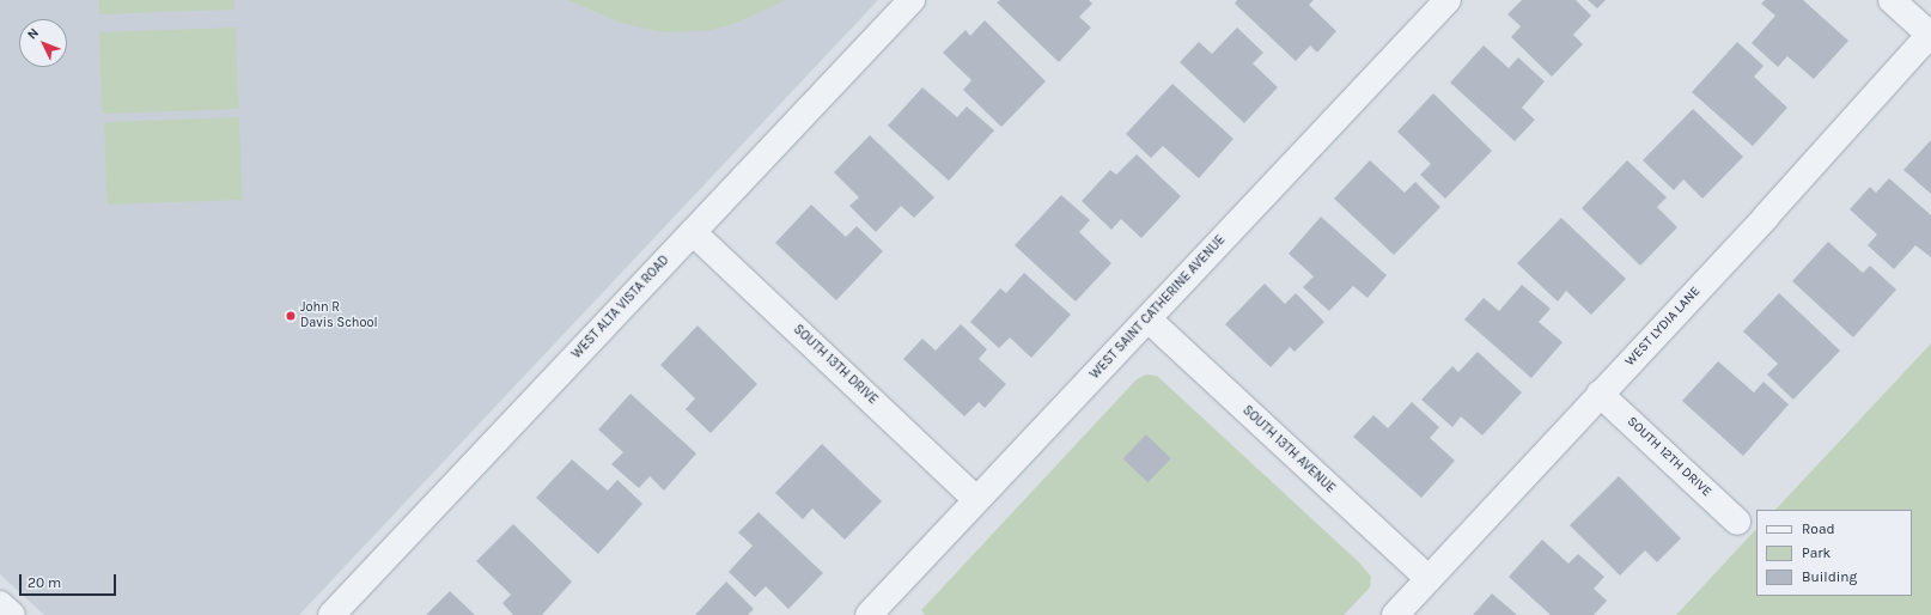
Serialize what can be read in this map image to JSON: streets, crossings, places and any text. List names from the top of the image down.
{
  "streets": {
    "street": [
      "WEST ALTA VISTA ROAD",
      "WEST SAINT CATHERINE AVENUE",
      "WEST LYDIA LANE",
      "SOUTH 13TH DRIVE",
      "SOUTH 13TH AVENUE",
      "SOUTH 12TH DRIVE"
    ]
  },
  "crossings": [
    ["WEST ALTA VISTA ROAD", "SOUTH 13TH DRIVE"],
    ["WEST SAINT CATHERINE AVENUE", "SOUTH 13TH DRIVE"],
    ["WEST SAINT CATHERINE AVENUE", "SOUTH 13TH AVENUE"],
    ["WEST LYDIA LANE", "SOUTH 13TH AVENUE"],
    ["WEST LYDIA LANE", "SOUTH 12TH DRIVE"]
  ],
  "places": ["John R Davis School"],
  "legend": ["Road", "Park", "Building"],
  "scale_bar": "20 m",
  "north": "top left"
}
